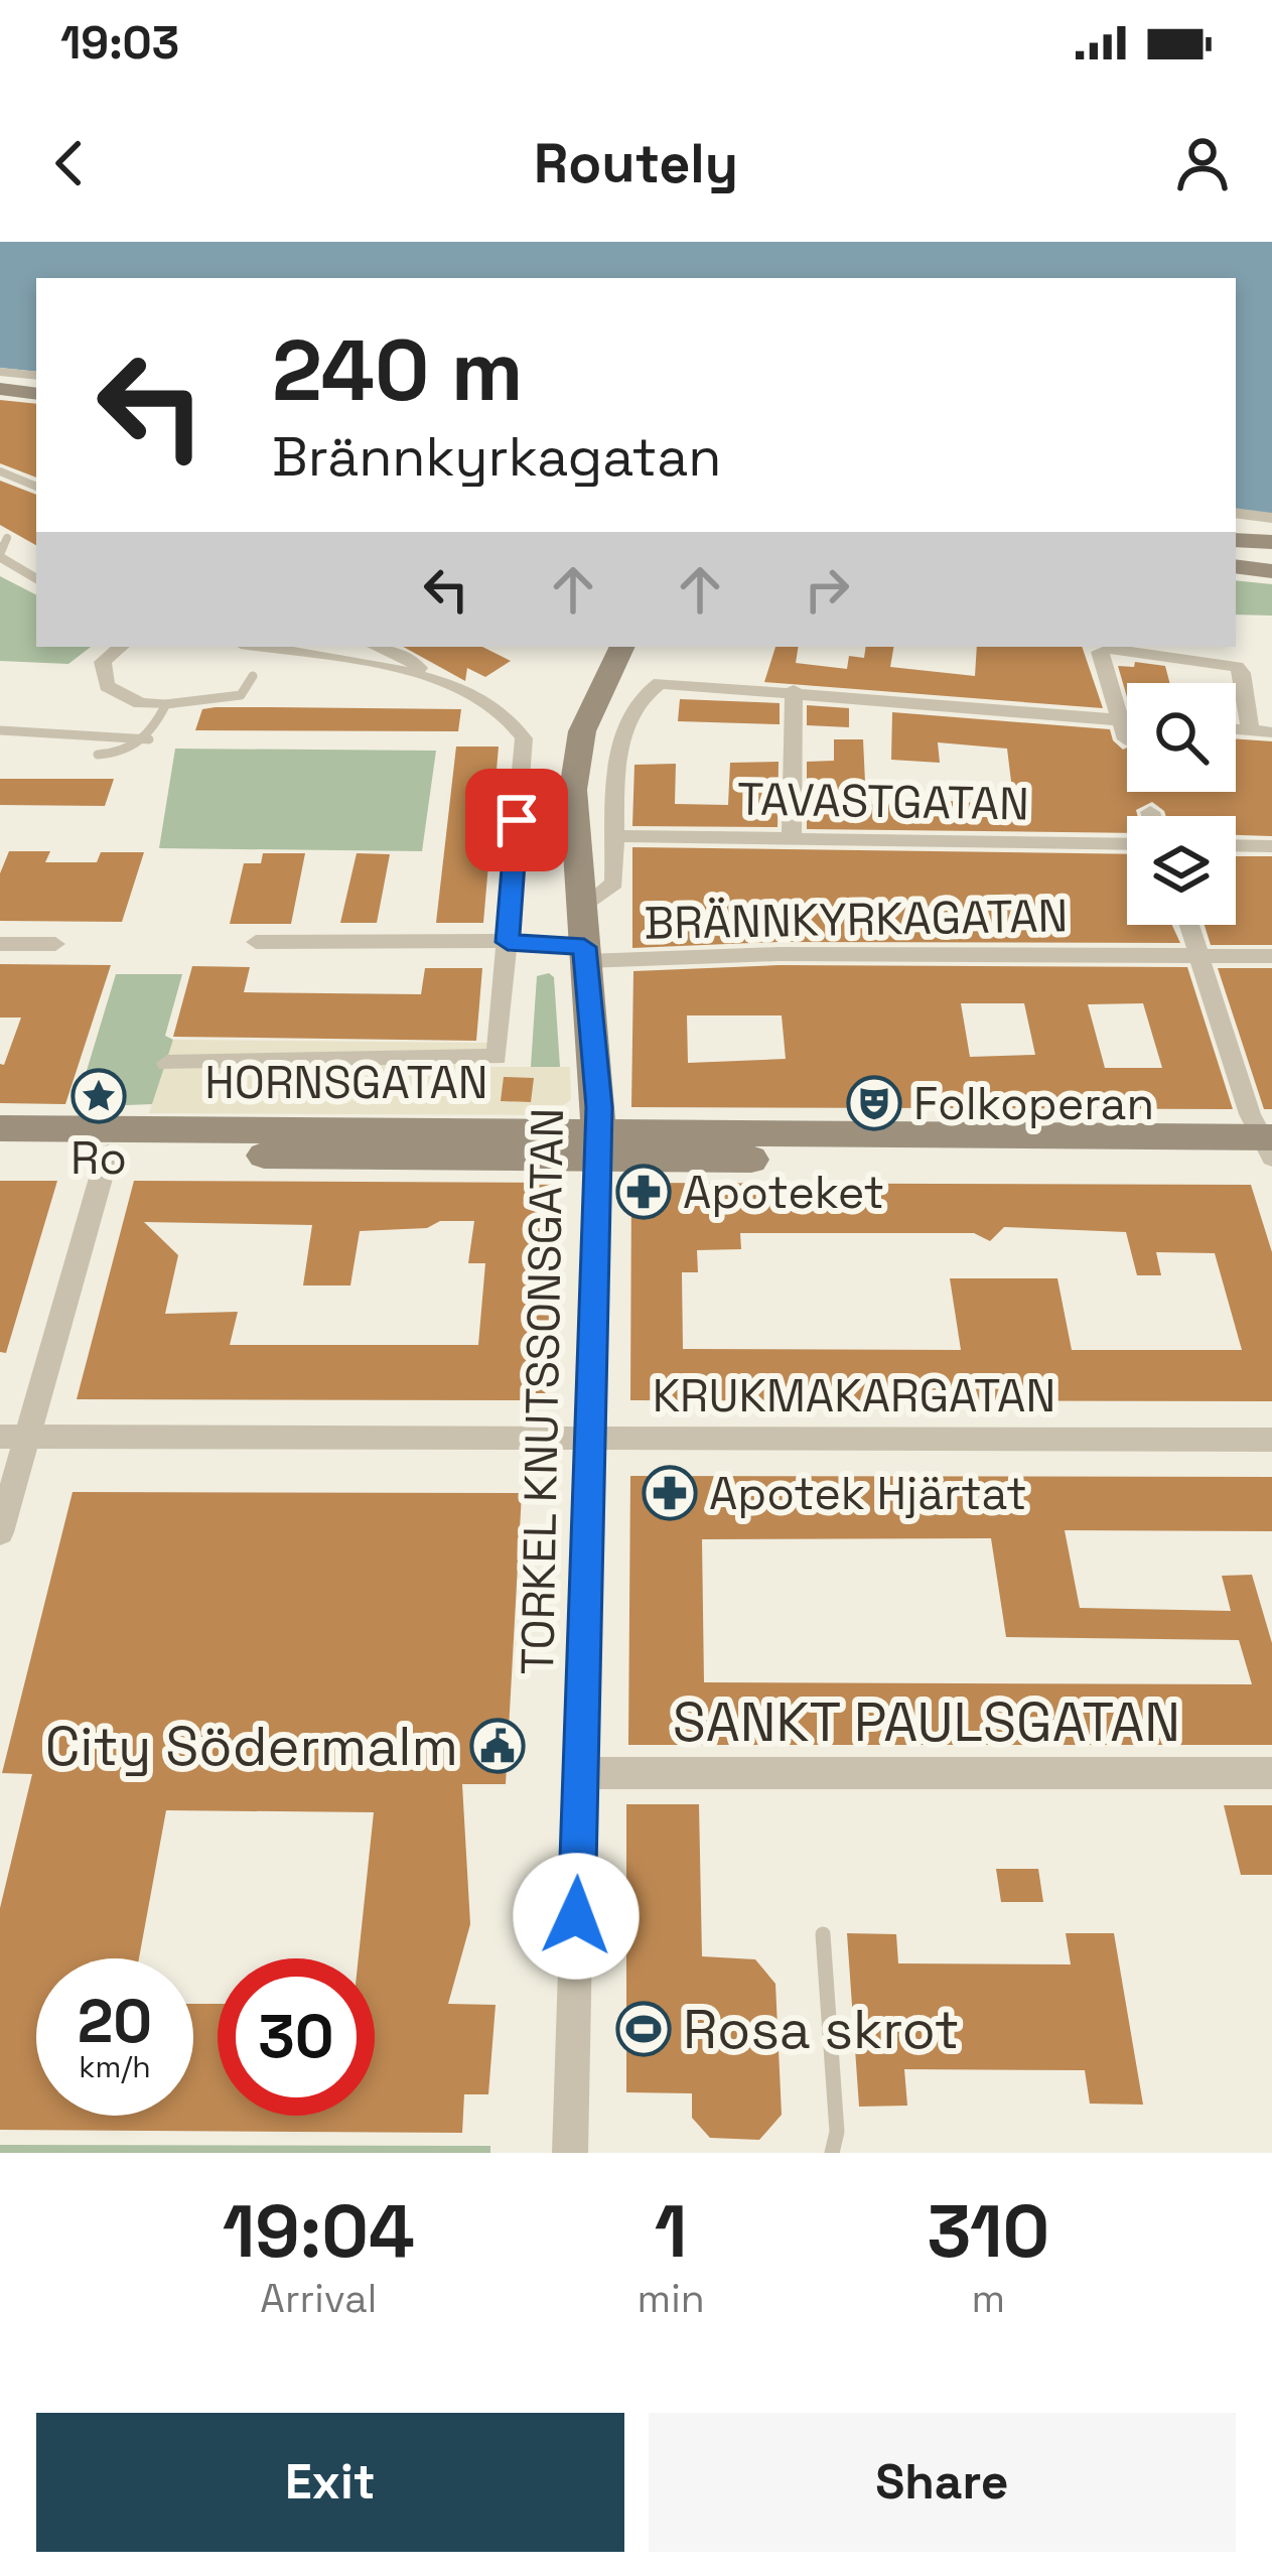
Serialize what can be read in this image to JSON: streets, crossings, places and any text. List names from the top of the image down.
{
  "streets": {
    "street": [
      "TAVASTGATAN",
      "BRÄNNKYRKAGATAN",
      "HORNSGATAN",
      "TORKEL KNUTSSONSGATAN",
      "KRUKMAKARGATAN",
      "SANKT PAULSGATAN"
    ]
  },
  "crossings": [
    ["BRÄNNKYRKAGATAN", "TORKEL KNUTSSONSGATAN"],
    ["HORNSGATAN", "TORKEL KNUTSSONSGATAN"],
    ["TORKEL KNUTSSONSGATAN", "KRUKMAKARGATAN"],
    ["TORKEL KNUTSSONSGATAN", "SANKT PAULSGATAN"]
  ],
  "places": {
    "place": ["Ro"],
    "theatre": ["Folkoperan"],
    "pharmacy": ["Apoteket", "Apotek Hjärtat"],
    "public building": ["City Södermalm"],
    "sports": ["Rosa skrot"]
  },
  "page": {
    "status": "19:03",
    "header": "Routely",
    "turn": ["240 m", "Brännkyrkagatan"],
    "speed": "20 km/h",
    "limit": "30",
    "eta": [
      "19:04",
      "Arrival",
      "1",
      "min",
      "310",
      "m"
    ],
    "buttons": ["Exit", "Share"]
  }
}
